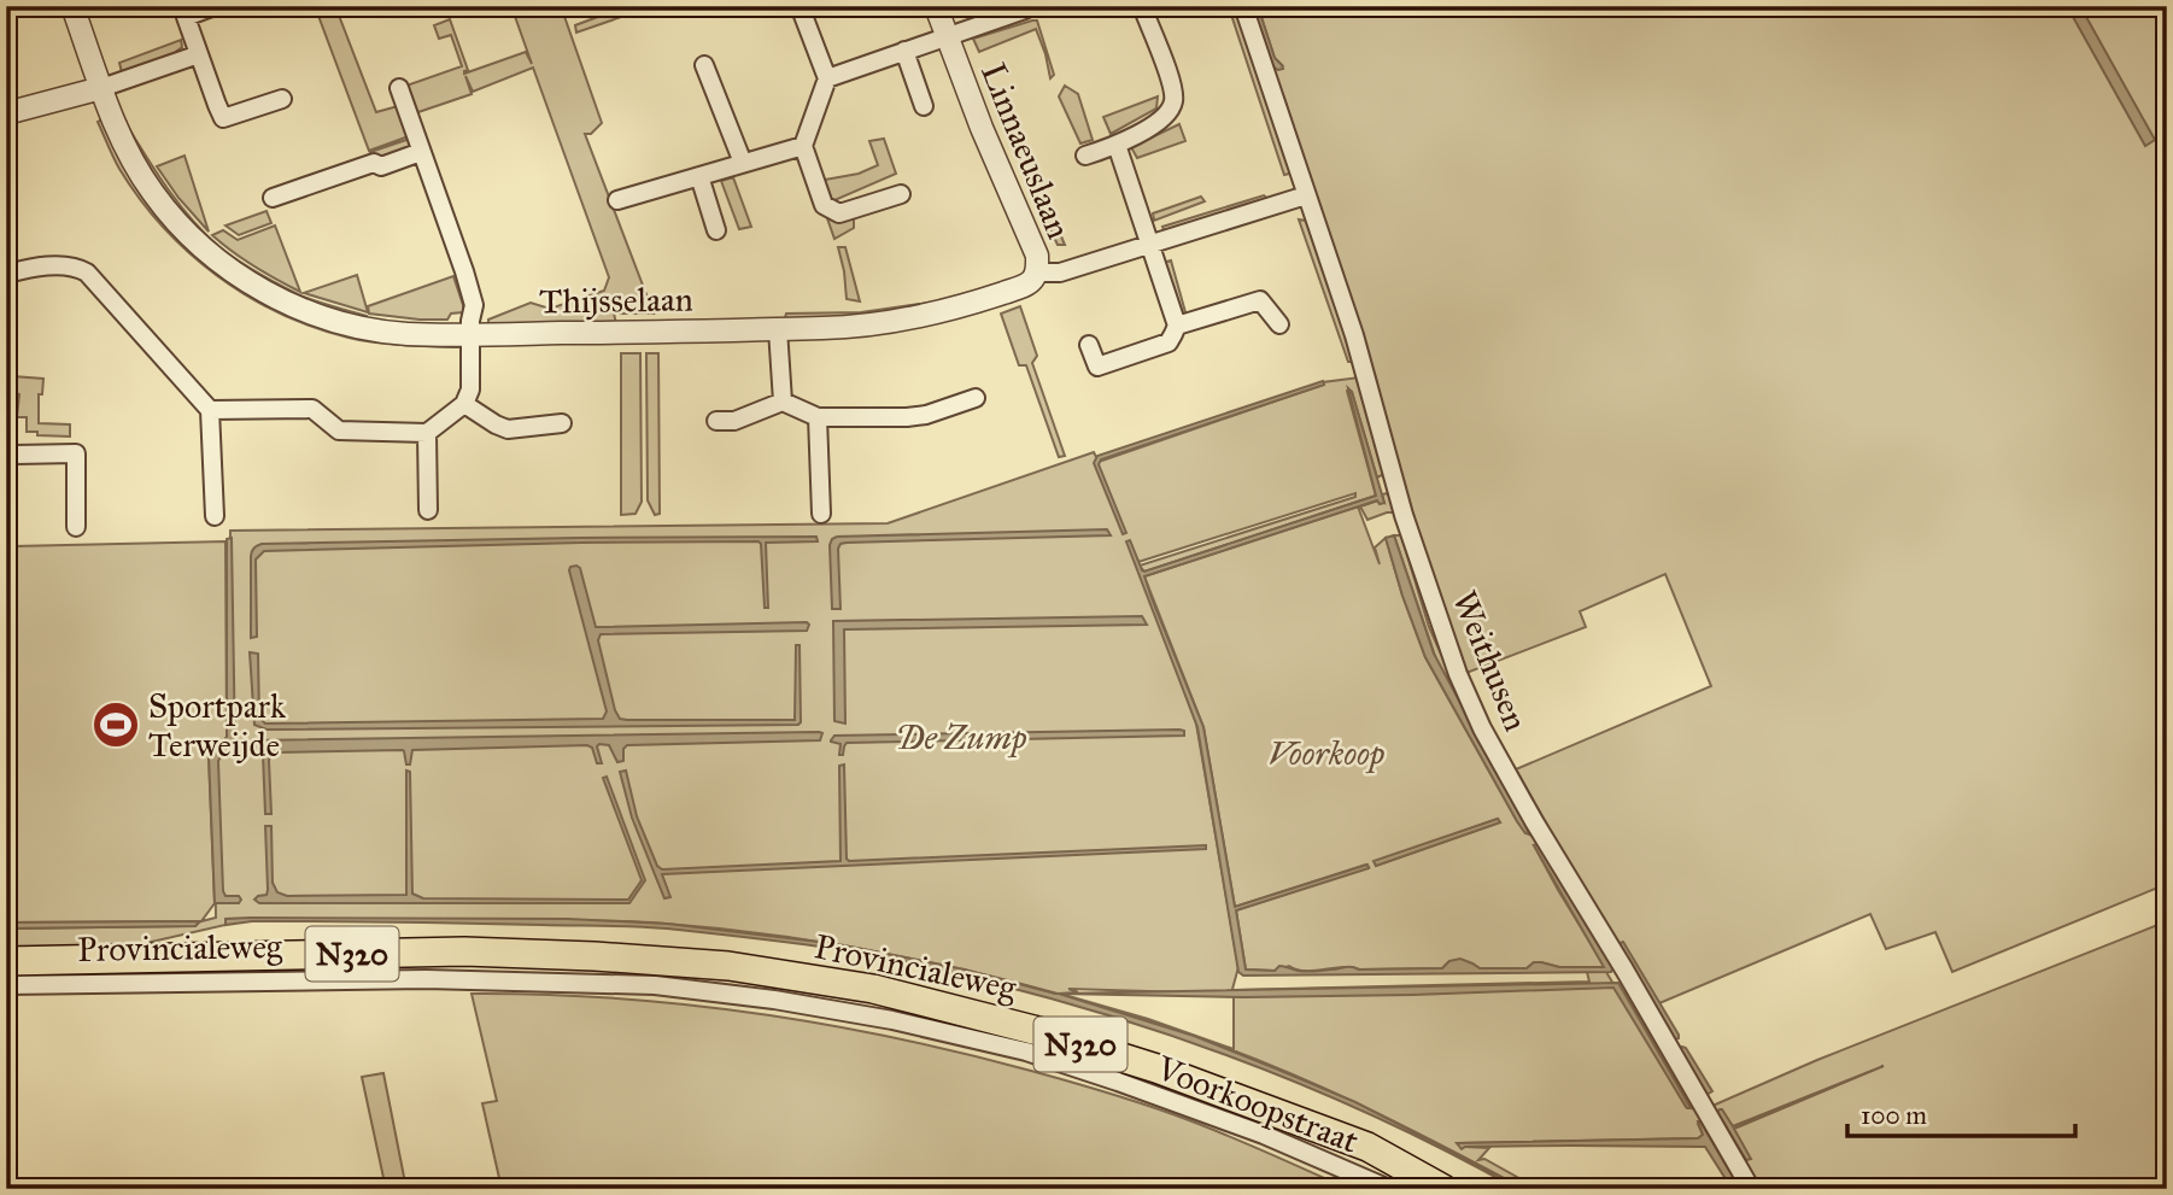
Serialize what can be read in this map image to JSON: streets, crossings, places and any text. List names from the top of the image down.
{
  "streets": {
    "highway": ["Provincialeweg", "N320"],
    "street": [
      "Linnaeuslaan",
      "Thijsselaan",
      "Weithusen",
      "Voorkoopstraat"
    ]
  },
  "crossings": [
    ["Linnaeuslaan", "Thijsselaan"],
    ["Thijsselaan", "Weithusen"],
    ["Provincialeweg", "Voorkoopstraat"]
  ],
  "parks": ["De Zump", "Voorkoop"],
  "places": {
    "sports": ["Sportpark Terweijde"]
  },
  "scale_bar": "100 m"
}
